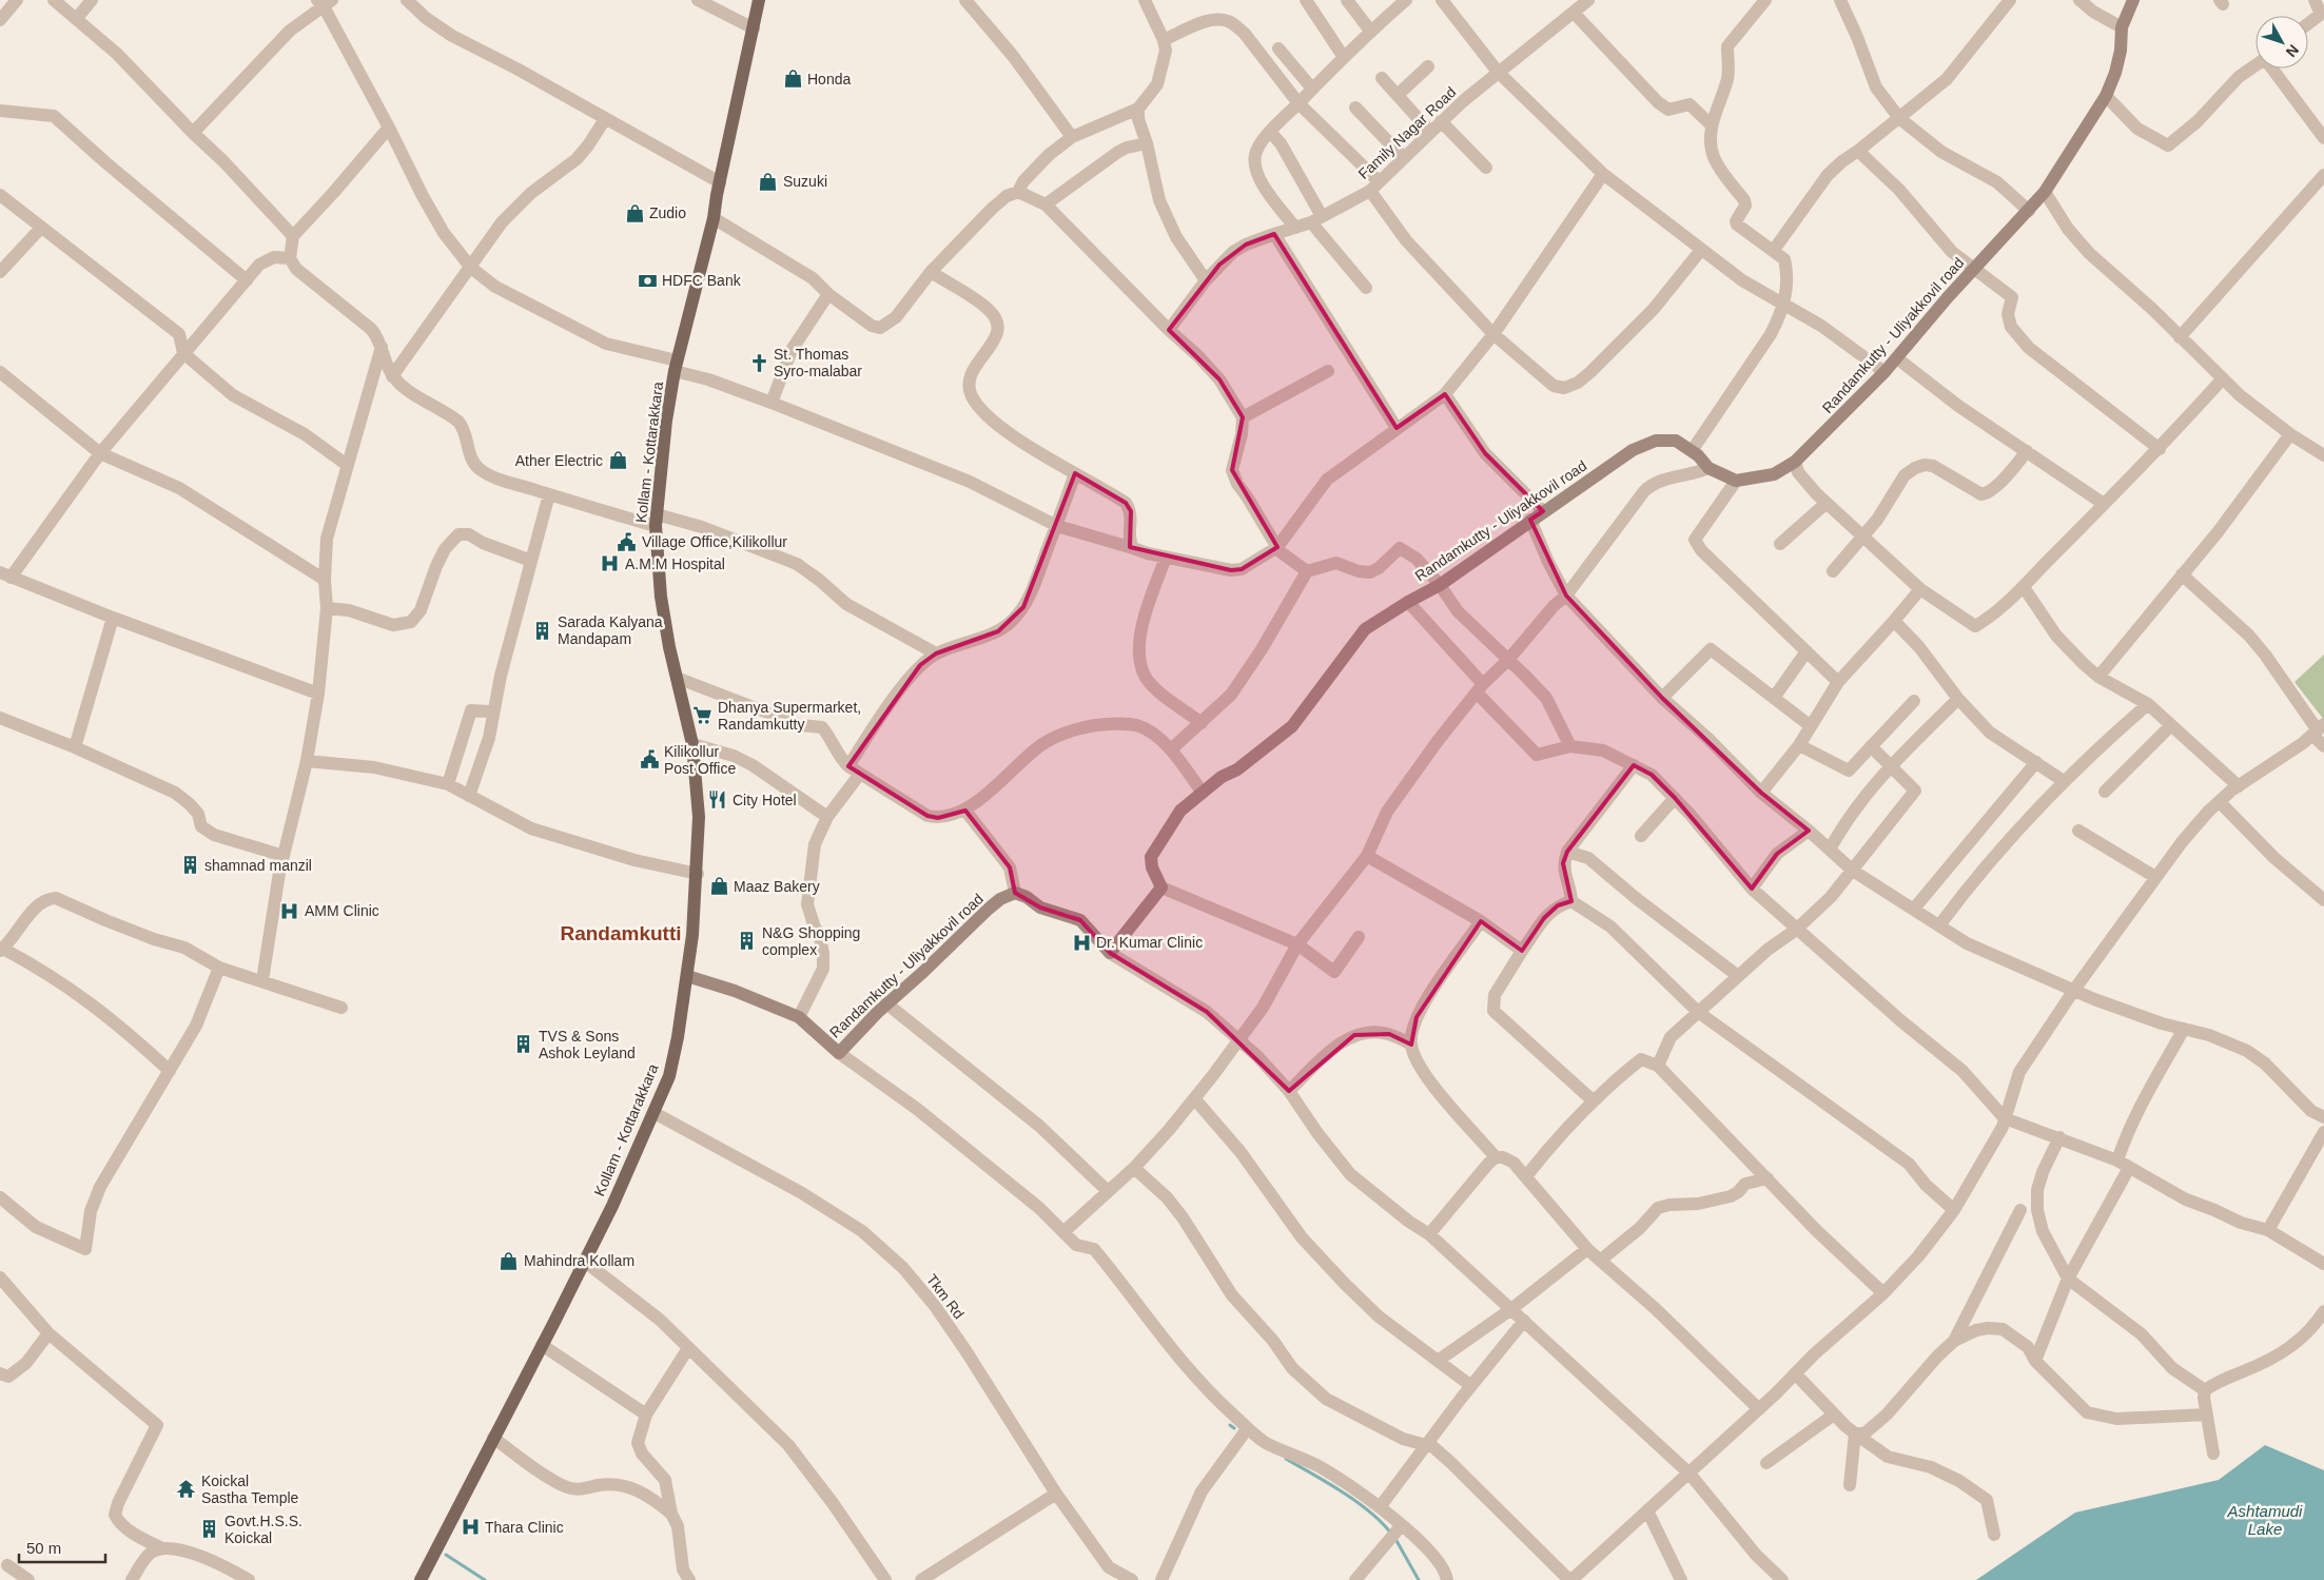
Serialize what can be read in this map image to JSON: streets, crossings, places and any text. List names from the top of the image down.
{
  "streets": {
    "main road": ["Kollam - Kottarakkara"],
    "street": ["Family Nagar Road", "Randamkutty - Uliyakkovil road", "Tkm Rd"]
  },
  "crossings": [
    ["Randamkutty - Uliyakkovil road", "Kollam - Kottarakkara"],
    ["Kollam - Kottarakkara", "Tkm Rd"]
  ],
  "districts": ["Randamkutti"],
  "water": ["Ashtamudi Lake"],
  "places": {
    "shop": [
      "Honda",
      "Suzuki",
      "Zudio",
      "Ather Electric",
      "Maaz Bakery",
      "Mahindra Kollam"
    ],
    "bank": ["HDFC Bank"],
    "church": ["St. Thomas Syro-malabar"],
    "public building": ["Village Office,Kilikollur", "Kilikollur Post Office"],
    "hospital": [
      "A.M.M Hospital",
      "AMM Clinic",
      "Dr. Kumar Clinic",
      "Thara Clinic"
    ],
    "building": [
      "Sarada Kalyana Mandapam",
      "shamnad manzil",
      "N&G Shopping complex",
      "TVS & Sons Ashok Leyland",
      "Govt.H.S.S. Koickal"
    ],
    "supermarket": ["Dhanya Supermarket, Randamkutty"],
    "restaurant": ["City Hotel"],
    "temple": ["Koickal Sastha Temple"]
  },
  "scale_bar": "50 m",
  "north": "bottom right"
}
